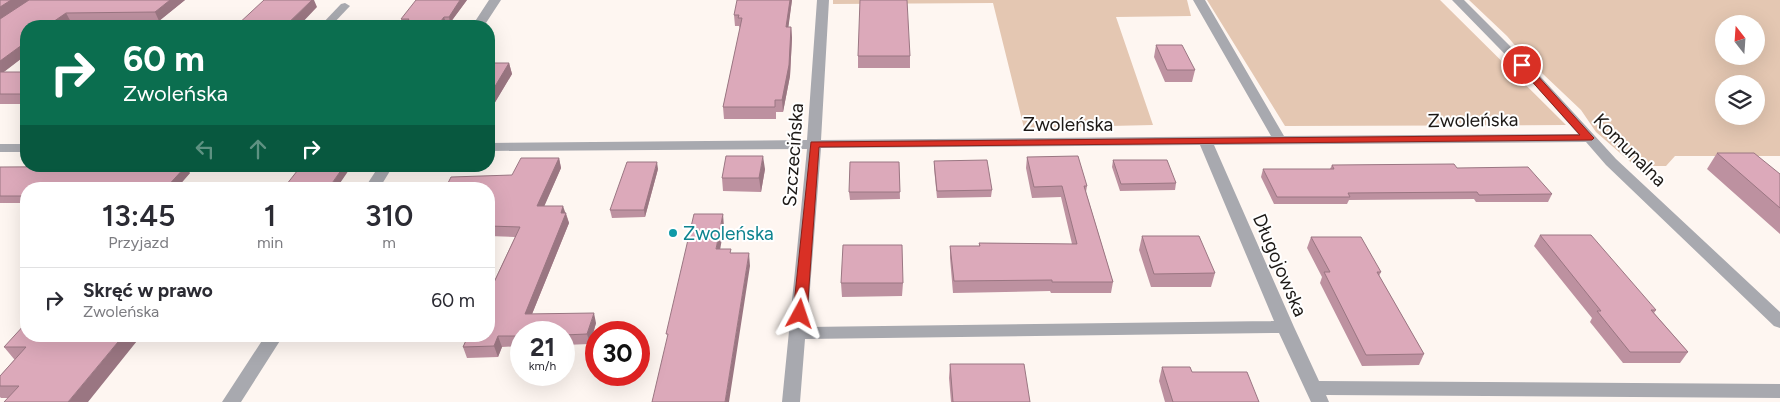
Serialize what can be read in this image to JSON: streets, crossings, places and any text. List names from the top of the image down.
{
  "streets": {
    "street": [
      "Zwoleńska",
      "Komunalna",
      "Szczecińska",
      "Długojowska"
    ]
  },
  "crossings": [
    ["Zwoleńska", "Komunalna"],
    ["Zwoleńska", "Szczecińska"],
    ["Zwoleńska", "Długojowska"]
  ],
  "places": ["Zwoleńska"],
  "north": "top",
  "page": {
    "turn": ["60 m", "Zwoleńska"],
    "eta": [
      "13:45",
      "Przyjazd",
      "1",
      "min",
      "310",
      "m"
    ],
    "list": [
      {
        "name": "Skręć w prawo",
        "note": "Zwoleńska",
        "value": "60 m"
      }
    ],
    "speed": "21 km/h",
    "limit": "30"
  }
}
